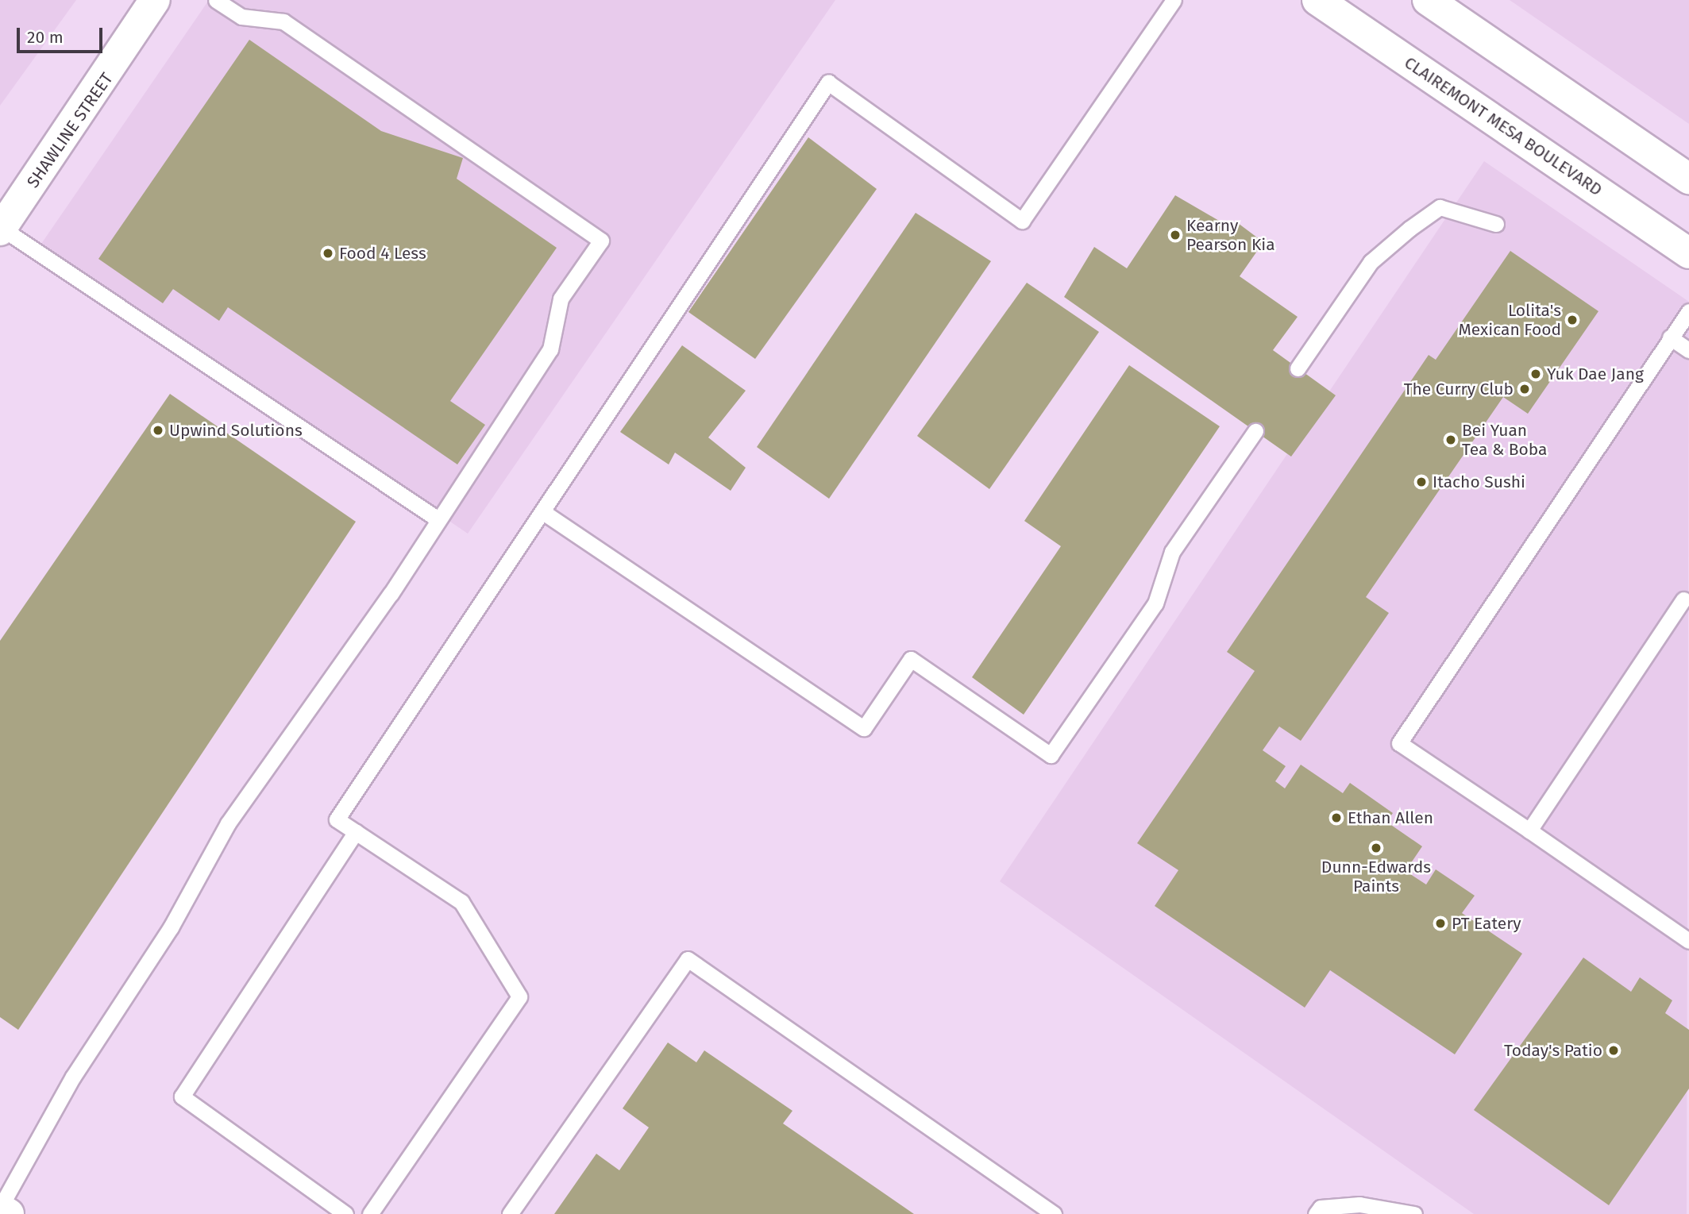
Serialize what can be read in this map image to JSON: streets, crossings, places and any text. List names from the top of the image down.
{
  "streets": {
    "main road": ["CLAIREMONT MESA BOULEVARD", "SHAWLINE STREET"]
  },
  "places": [
    "Kearny Pearson Kia",
    "Food 4 Less",
    "Lolita's Mexican Food",
    "Yuk Dae Jang",
    "The Curry Club",
    "Upwind Solutions",
    "Bei Yuan Tea & Boba",
    "Itacho Sushi",
    "Ethan Allen",
    "Dunn-Edwards Paints",
    "PT Eatery",
    "Today's Patio"
  ],
  "scale_bar": "20 m"
}
